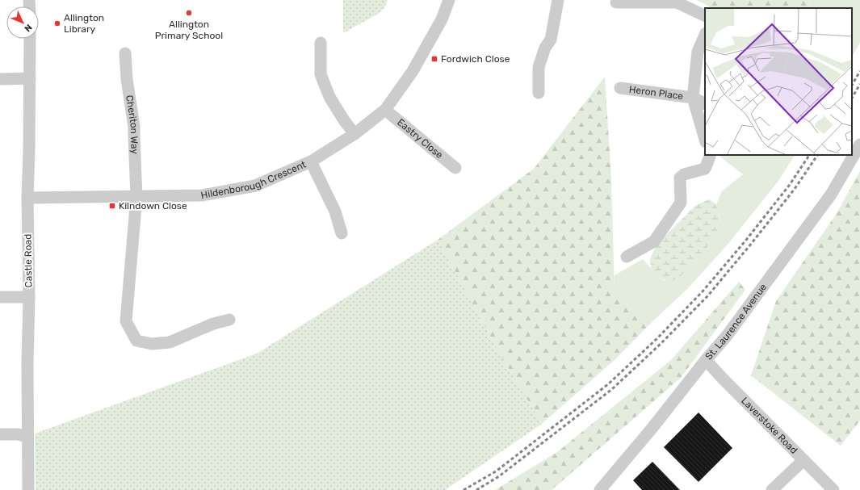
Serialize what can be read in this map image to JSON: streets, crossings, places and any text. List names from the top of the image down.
{
  "streets": {
    "street": [
      "Heron Place",
      "Cheriton Way",
      "Eastry Close",
      "Hildenborough Crescent",
      "Castle Road",
      "St. Laurence Avenue",
      "Laverstoke Road"
    ]
  },
  "crossings": [
    ["Cheriton Way", "Hildenborough Crescent"],
    ["Eastry Close", "Hildenborough Crescent"],
    ["Hildenborough Crescent", "Castle Road"],
    ["St. Laurence Avenue", "Laverstoke Road"]
  ],
  "places": {
    "other": ["Allington Primary School", "Allington Library"],
    "transit": ["Fordwich Close", "Kilndown Close"]
  },
  "north": "bottom right"
}
